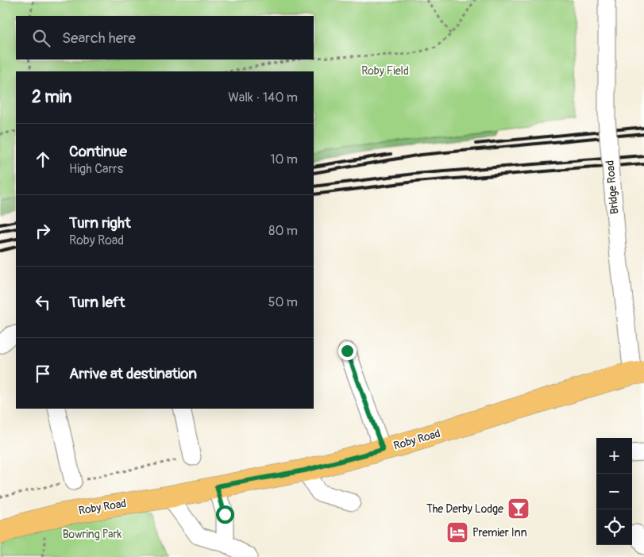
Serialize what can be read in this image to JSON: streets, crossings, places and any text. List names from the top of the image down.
{
  "streets": {
    "main road": ["Roby Road"],
    "street": ["Bridge Road"]
  },
  "crossings": [
    ["Bridge Road", "Roby Road"]
  ],
  "parks": ["Roby Field", "Bowring Park"],
  "places": {
    "bar": ["The Derby Lodge"],
    "hotel": ["Premier Inn"]
  },
  "page": {
    "search": "Search here",
    "heading": ["2 min", "Walk · 140 m"],
    "list": [
      ["Continue", "High Carrs", "10 m"],
      ["Turn right", "Roby Road", "80 m"],
      ["Turn left", "50 m"],
      "Arrive at destination"
    ],
    "map_buttons": ["+", "−"]
  }
}
